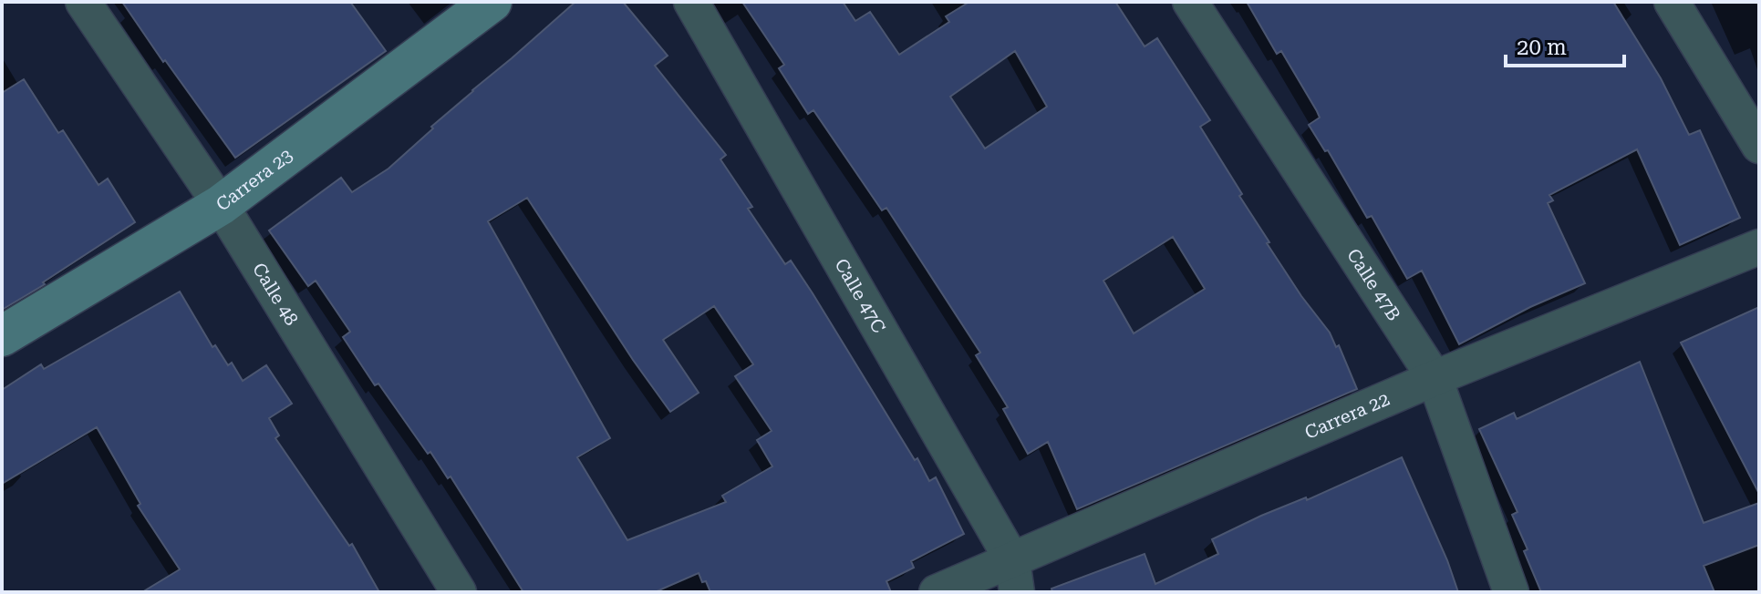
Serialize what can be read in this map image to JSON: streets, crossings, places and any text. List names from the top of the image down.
{
  "streets": {
    "street": [
      "Carrera 23",
      "Calle 47B",
      "Calle 48",
      "Calle 47C",
      "Carrera 22"
    ]
  },
  "crossings": [
    ["Carrera 23", "Calle 48"],
    ["Calle 47B", "Carrera 22"],
    ["Calle 47C", "Carrera 22"]
  ],
  "scale_bar": "20 m"
}
